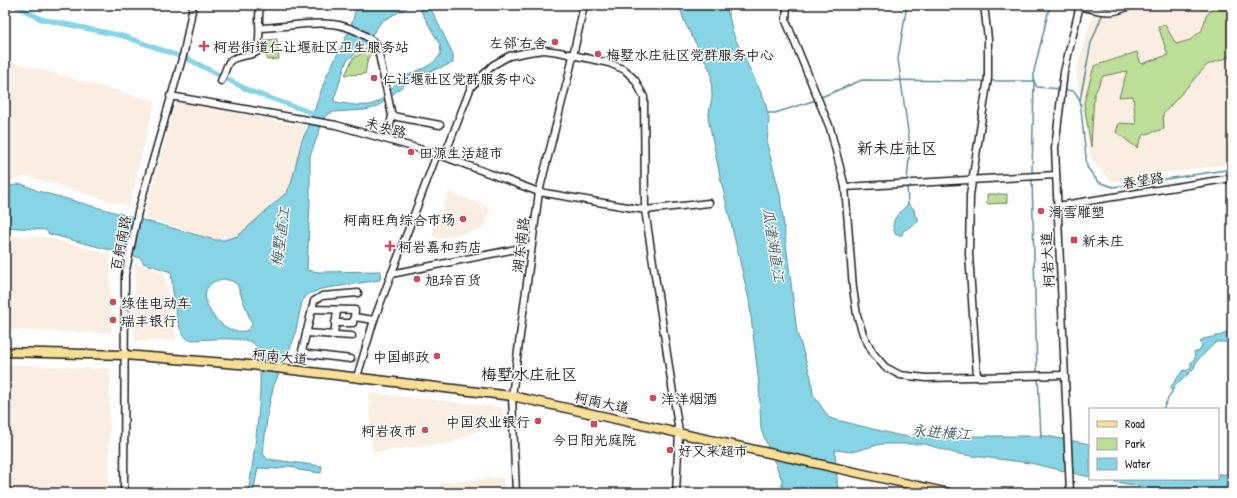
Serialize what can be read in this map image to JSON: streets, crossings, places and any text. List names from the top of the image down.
{
  "streets": {
    "main road": ["柯南大道"],
    "street": [
      "未央路",
      "春望路",
      "百舸南路",
      "湖东南路",
      "柯岩大道"
    ]
  },
  "crossings": [
    ["未央路", "百舸南路"],
    ["未央路", "湖东南路"],
    ["春望路", "柯岩大道"],
    ["百舸南路", "柯南大道"],
    ["湖东南路", "柯南大道"]
  ],
  "districts": ["新未庄社区", "梅墅水庄社区"],
  "water": ["梅墅直江", "瓜渚湖直江", "永进横江"],
  "places": {
    "other": [
      "左邻˙右舍",
      "梅墅水庄社区党群服务中心",
      "仁让堰社区党群服务中心",
      "田源生活超市",
      "滑雪雕塑",
      "柯南旺角综合市场",
      "旭玲百货",
      "绿佳电动车",
      "瑞丰银行",
      "中国邮政",
      "洋洋烟酒",
      "中国农业银行",
      "柯岩夜市",
      "好又来超市"
    ],
    "health": ["柯岩街道仁让堰社区卫生服务站", "柯岩嘉和药店"],
    "transit": ["新未庄", "今日阳光庭院"]
  },
  "legend": ["Road", "Park", "Water"]
}
